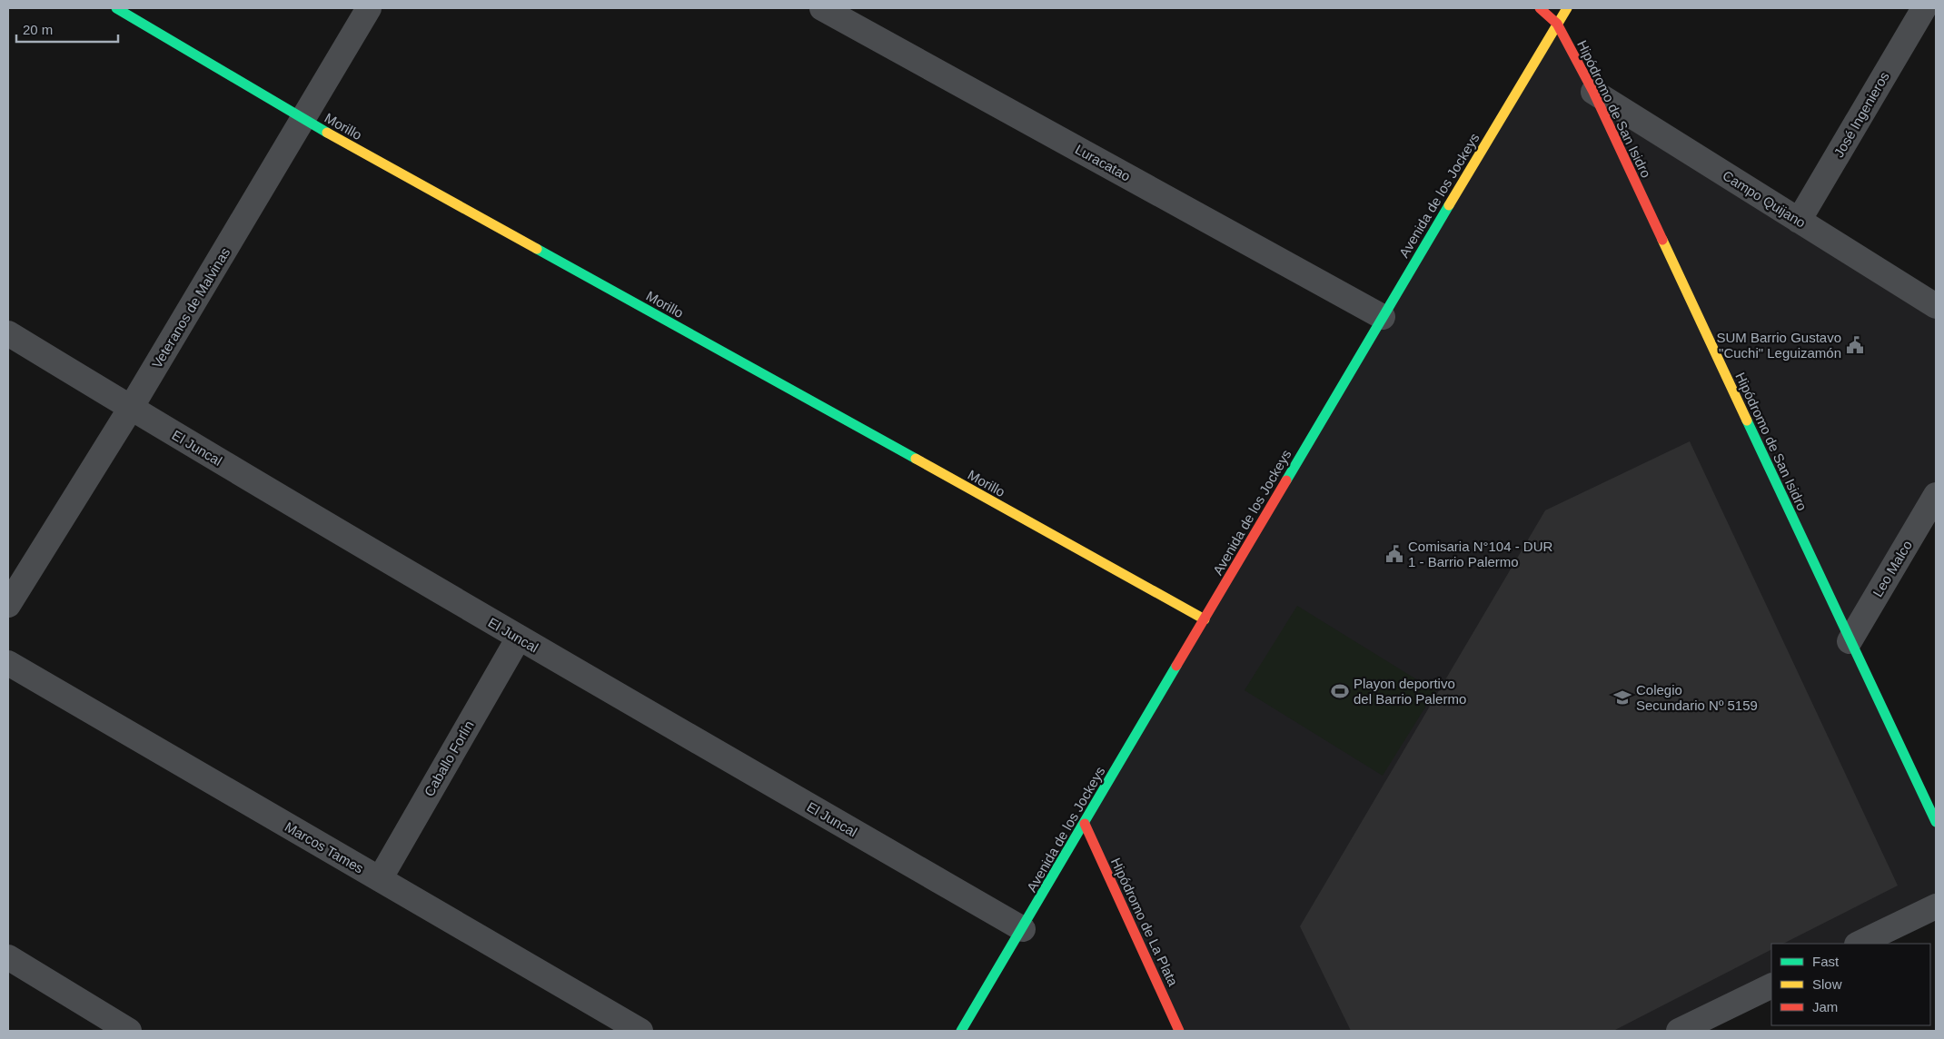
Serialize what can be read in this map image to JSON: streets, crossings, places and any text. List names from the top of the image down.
{
  "streets": {
    "street": [
      "Hipódromo de San Isidro",
      "José Ingenieros",
      "Morillo",
      "Luracatao",
      "Avenida de los Jockeys",
      "Campo Quijano",
      "Veteranos de Malvinas",
      "El Juncal",
      "Leo Malco",
      "Caballo Forlín",
      "Marcos Tames",
      "Hipódromo de La Plata"
    ]
  },
  "crossings": [
    ["Hipódromo de San Isidro", "Avenida de los Jockeys"],
    ["Hipódromo de San Isidro", "Campo Quijano"],
    ["Hipódromo de San Isidro", "Leo Malco"],
    ["José Ingenieros", "Campo Quijano"],
    ["Morillo", "Avenida de los Jockeys"],
    ["Morillo", "Veteranos de Malvinas"],
    ["Luracatao", "Avenida de los Jockeys"],
    ["Avenida de los Jockeys", "El Juncal"],
    ["Avenida de los Jockeys", "Hipódromo de La Plata"],
    ["Veteranos de Malvinas", "El Juncal"],
    ["El Juncal", "Caballo Forlín"],
    ["Caballo Forlín", "Marcos Tames"]
  ],
  "places": {
    "public building": ["SUM Barrio Gustavo \"Cuchi\" Leguizamón", "Comisaria N°104 - DUR 1 - Barrio Palermo"],
    "sports": ["Playon deportivo del Barrio Palermo"],
    "school or university": ["Colegio Secundario Nº 5159"]
  },
  "legend": ["Fast", "Slow", "Jam"],
  "scale_bar": "20 m"
}
